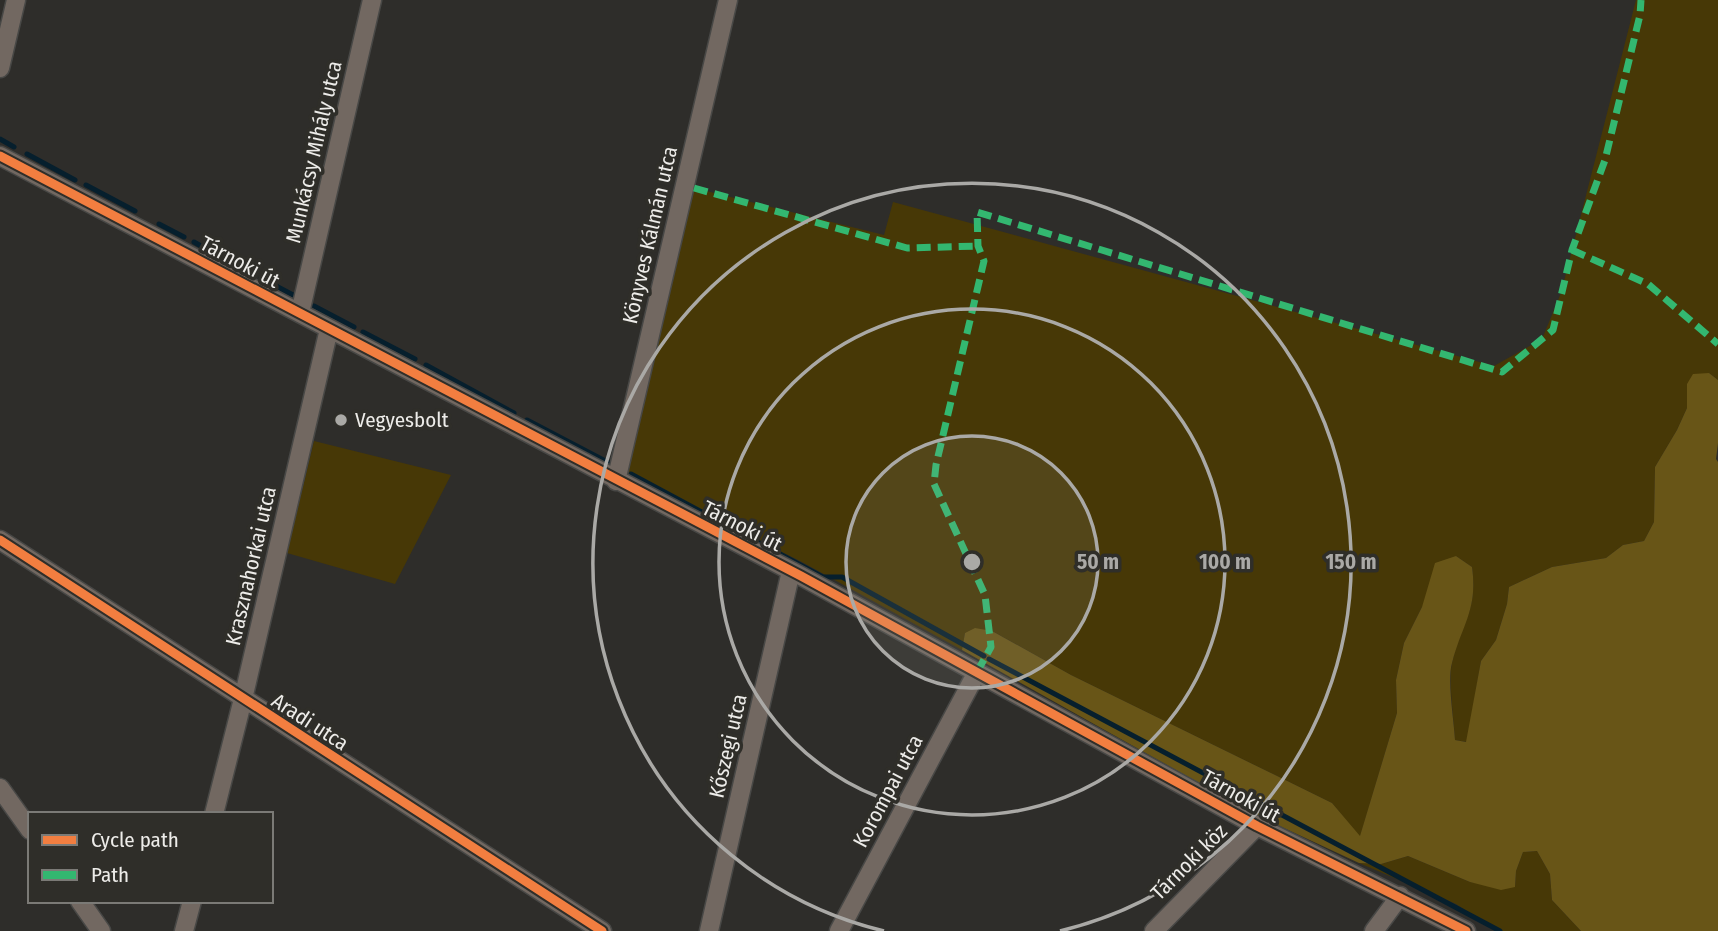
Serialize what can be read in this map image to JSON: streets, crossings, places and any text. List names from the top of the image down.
{
  "streets": {
    "street": [
      "Munkácsy Mihály utca",
      "Könyves Kálmán utca",
      "Tárnoki út",
      "Krasznahorkai utca",
      "Aradi utca",
      "Kőszegi utca",
      "Korompai utca",
      "Tárnoki köz"
    ]
  },
  "crossings": [
    ["Munkácsy Mihály utca", "Tárnoki út"],
    ["Könyves Kálmán utca", "Tárnoki út"],
    ["Tárnoki út", "Krasznahorkai utca"],
    ["Tárnoki út", "Kőszegi utca"],
    ["Tárnoki út", "Korompai utca"],
    ["Tárnoki út", "Tárnoki köz"],
    ["Krasznahorkai utca", "Aradi utca"]
  ],
  "places": ["Vegyesbolt"],
  "legend": ["Cycle path", "Path"],
  "rings": ["50 m", "100 m", "150 m"]
}
